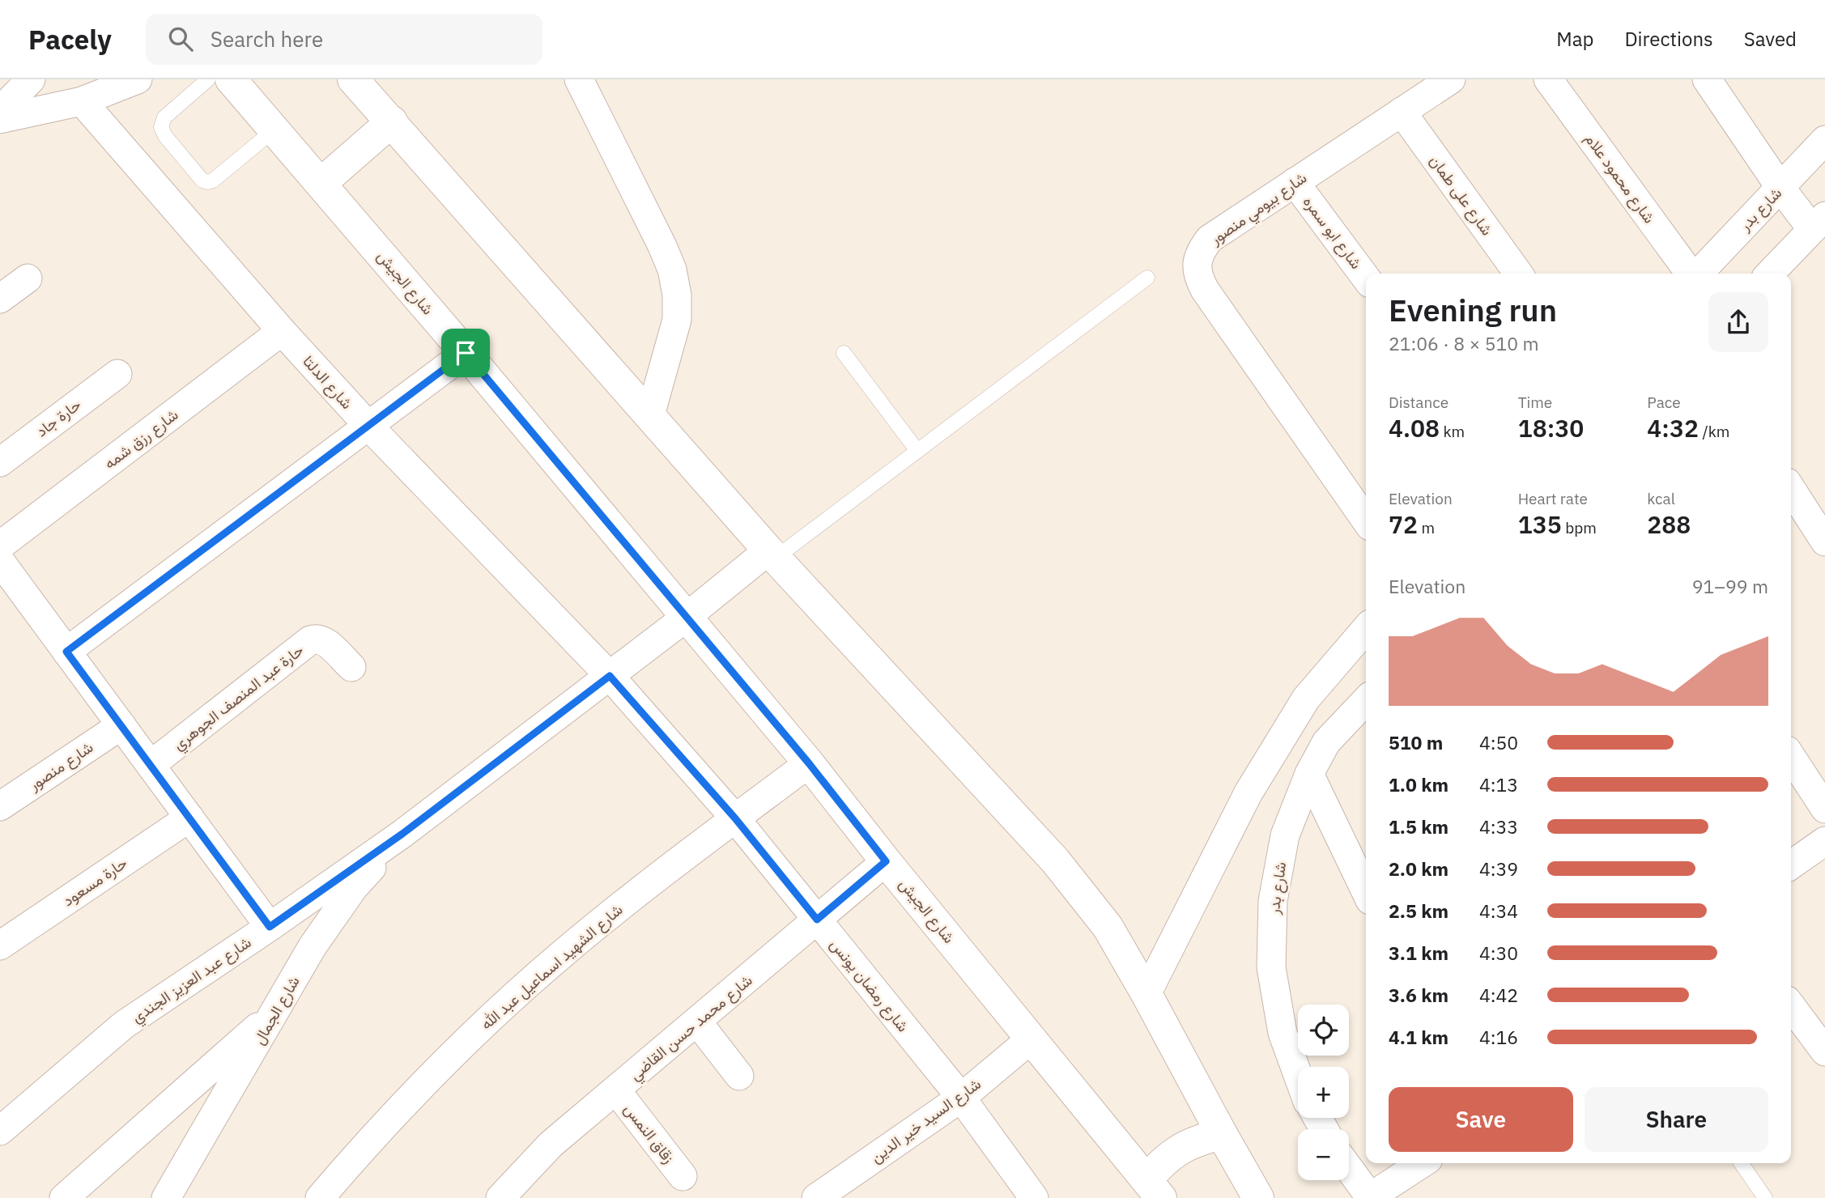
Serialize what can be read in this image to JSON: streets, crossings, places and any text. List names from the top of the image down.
{
  "streets": {
    "main road": ["شارع الجيش"],
    "street": [
      "شارع محمود علام",
      "شارع على طمان",
      "شارع بيومي منصور",
      "شارع بدر",
      "شارع ابو سمره",
      "شارع الدلتا",
      "حارة جاد",
      "شارع رزق شمه",
      "حارة عبد المنصف الجوهري",
      "شارع منصور",
      "حارة مسعود",
      "شارع الشهيد اسماعيل عبد الله",
      "شارع عبد العزيز الجندي",
      "شارع رمضان يونس",
      "شارع الجمال",
      "شارع محمد حسن القاضي",
      "شارع السيد خير الدين",
      "زقاق النمس"
    ]
  },
  "crossings": [
    ["شارع على طمان", "شارع بيومي منصور"],
    ["شارع بيومي منصور", "شارع ابو سمره"],
    ["شارع الجيش", "شارع الشهيد اسماعيل عبد الله"],
    ["شارع الجيش", "شارع عبد العزيز الجندي"],
    ["شارع الجيش", "شارع محمد حسن القاضي"],
    ["شارع الجيش", "شارع السيد خير الدين"],
    ["شارع الدلتا", "شارع رزق شمه"],
    ["شارع الدلتا", "شارع عبد العزيز الجندي"],
    ["شارع الدلتا", "شارع رمضان يونس"],
    ["شارع الشهيد اسماعيل عبد الله", "شارع رمضان يونس"],
    ["شارع عبد العزيز الجندي", "شارع رمضان يونس"],
    ["شارع عبد العزيز الجندي", "شارع الجمال"],
    ["شارع رمضان يونس", "شارع محمد حسن القاضي"],
    ["شارع رمضان يونس", "شارع السيد خير الدين"],
    ["شارع محمد حسن القاضي", "زقاق النمس"]
  ],
  "page": {
    "header": "Pacely",
    "search": "Search here",
    "nav": ["Map", "Directions", "Saved"],
    "heading": ["Evening run", "21:06 · 8 × 510 m"],
    "stats": [
      ["Distance", "4.08 km"],
      ["Time", "18:30"],
      ["Pace", "4:32 /km"],
      ["Elevation", "72 m"],
      ["Heart rate", "135 bpm"],
      ["kcal", "288"]
    ],
    "chart": ["Elevation", "91–99 m"],
    "list": [
      {
        "name": "510 m",
        "note": "4:50"
      },
      {
        "name": "1.0 km",
        "note": "4:13"
      },
      {
        "name": "1.5 km",
        "note": "4:33"
      },
      {
        "name": "2.0 km",
        "note": "4:39"
      },
      {
        "name": "2.5 km",
        "note": "4:34"
      },
      {
        "name": "3.1 km",
        "note": "4:30"
      },
      {
        "name": "3.6 km",
        "note": "4:42"
      },
      {
        "name": "4.1 km",
        "note": "4:16"
      }
    ],
    "map_buttons": ["+", "−"],
    "buttons": ["Save", "Share"]
  }
}
